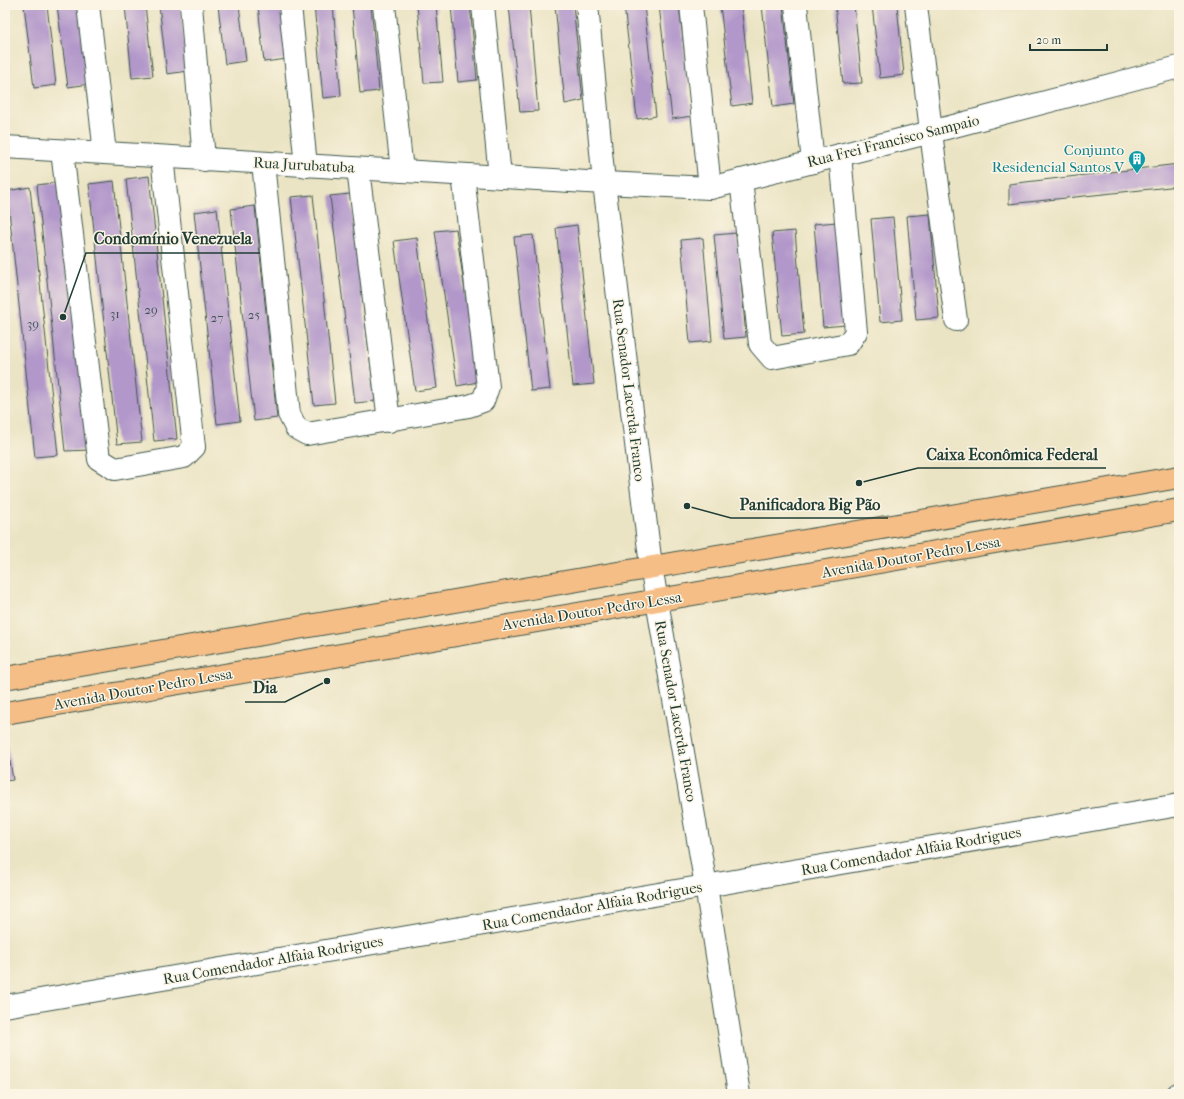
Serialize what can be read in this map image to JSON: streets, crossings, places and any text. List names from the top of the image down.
{
  "streets": {
    "main road": ["Avenida Doutor Pedro Lessa"],
    "street": [
      "Rua Frei Francisco Sampaio",
      "Rua Jurubatuba",
      "Rua Senador Lacerda Franco",
      "Rua Comendador Alfaia Rodrigues"
    ]
  },
  "crossings": [
    ["Rua Frei Francisco Sampaio", "Rua Jurubatuba"],
    ["Rua Frei Francisco Sampaio", "Rua Senador Lacerda Franco"],
    ["Rua Jurubatuba", "Rua Senador Lacerda Franco"],
    ["Rua Senador Lacerda Franco", "Avenida Doutor Pedro Lessa"],
    ["Rua Senador Lacerda Franco", "Rua Comendador Alfaia Rodrigues"]
  ],
  "places": {
    "building": ["Conjunto Residencial Santos V"],
    "other": [
      "Condomínio Venezuela",
      "Caixa Econômica Federal",
      "Panificadora Big Pão",
      "Dia"
    ]
  },
  "house_numbers": [
    "29",
    "31",
    "25",
    "27",
    "39"
  ],
  "scale_bar": "20 m"
}
